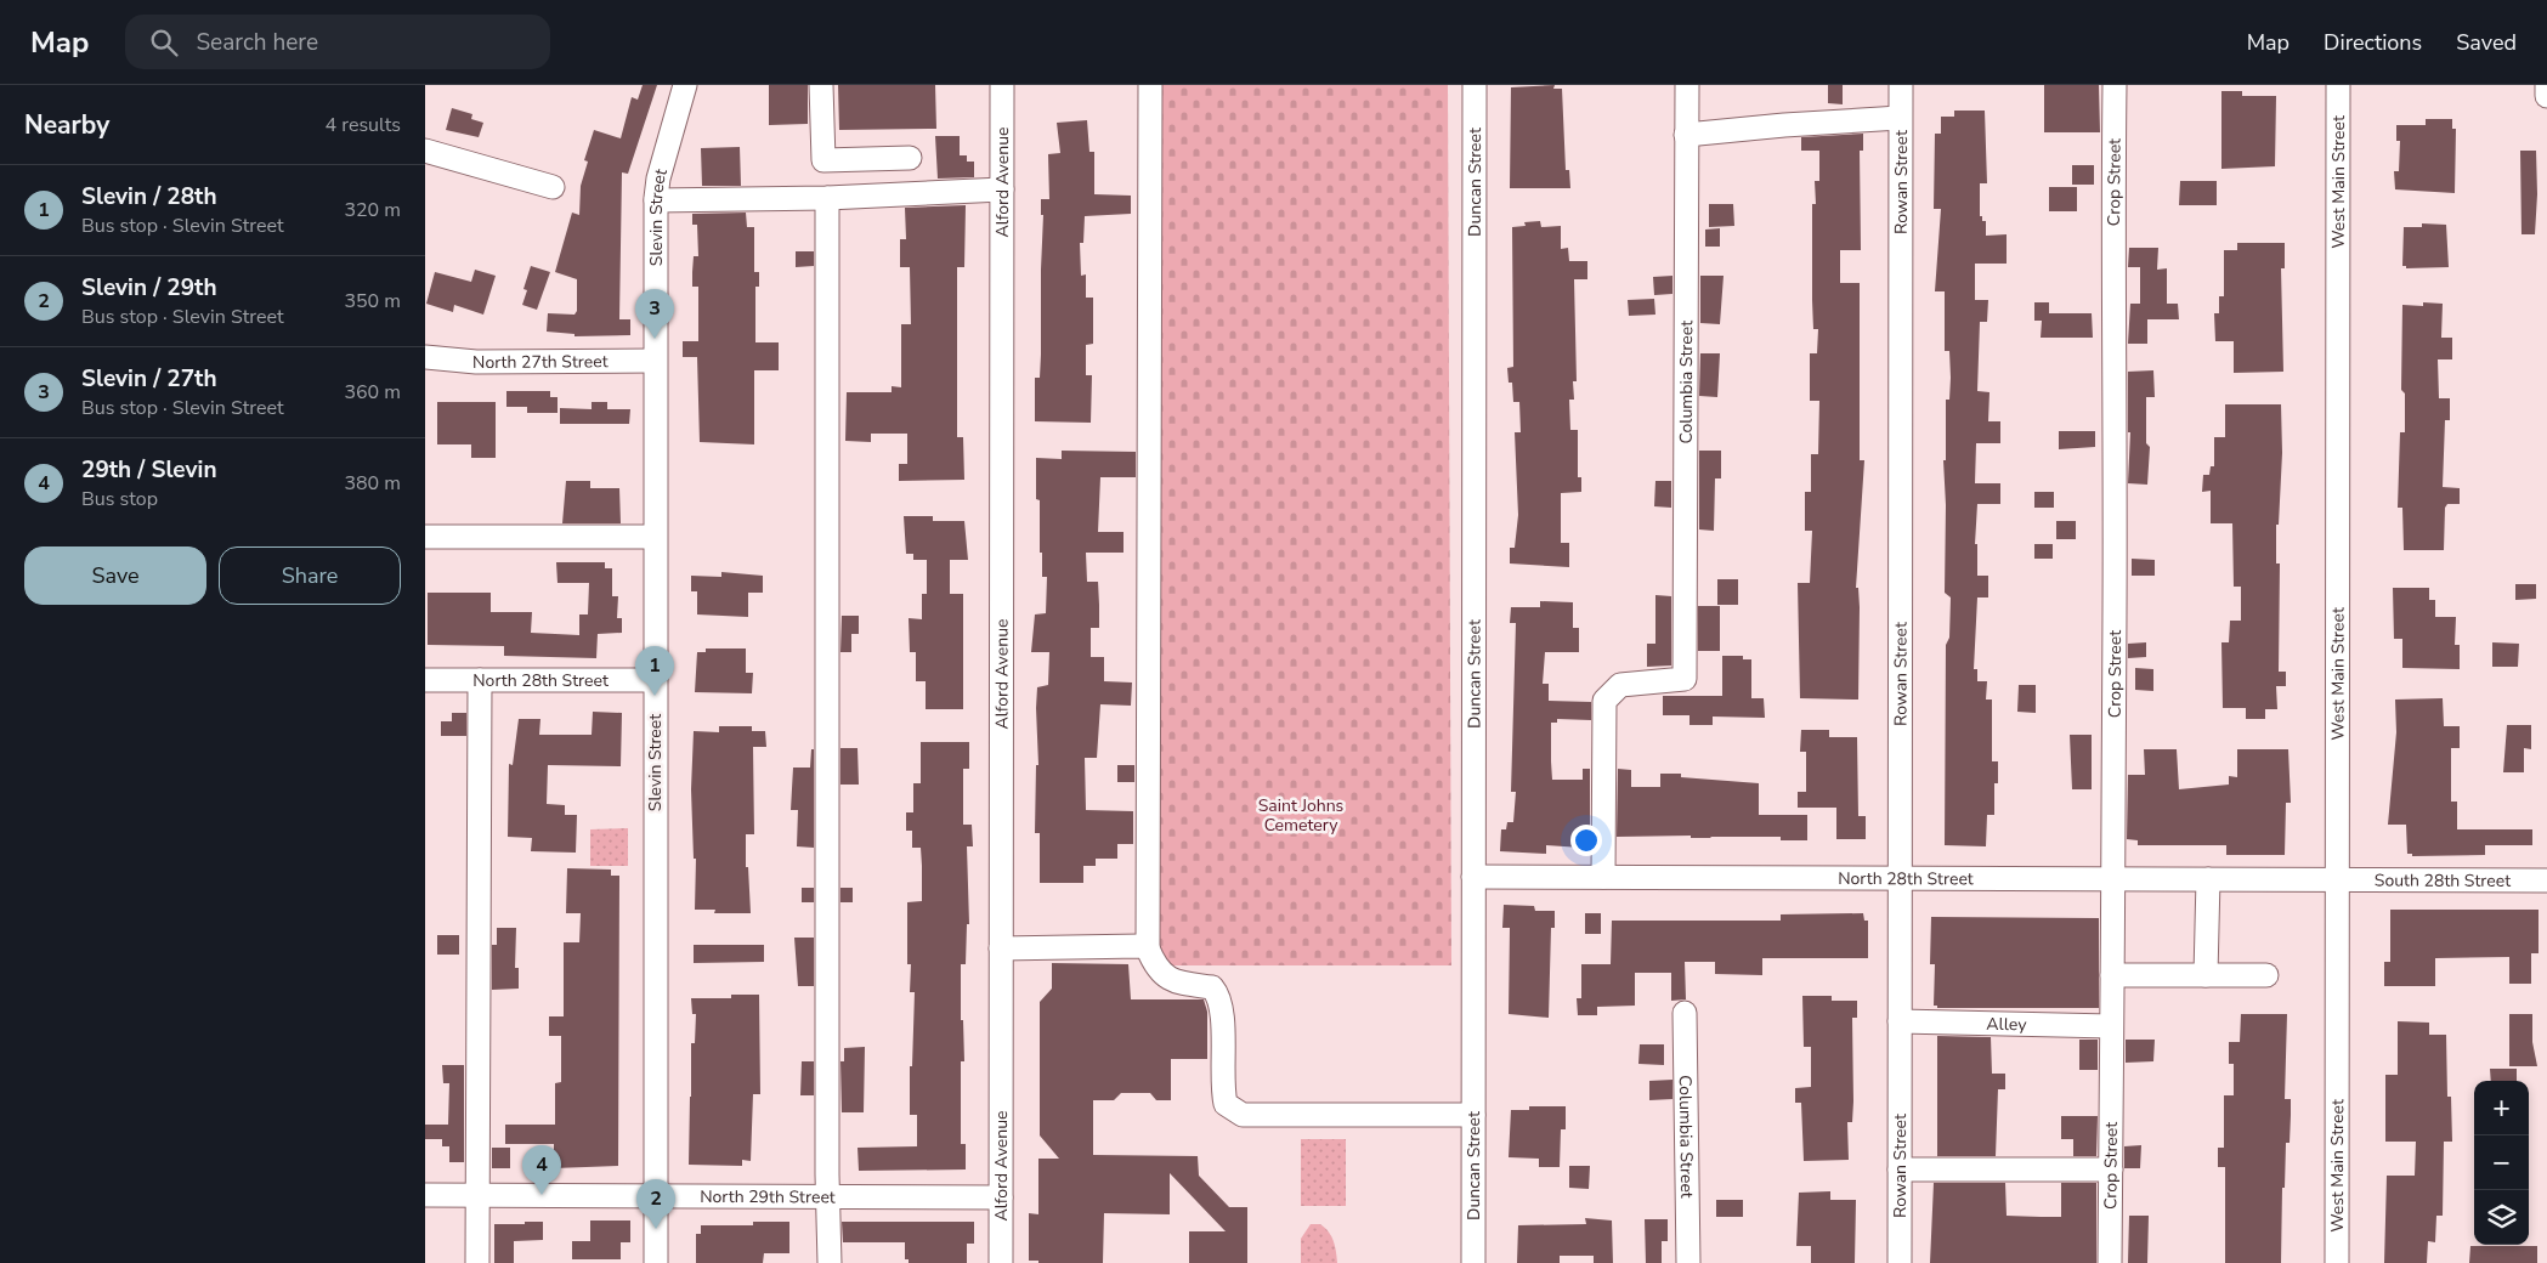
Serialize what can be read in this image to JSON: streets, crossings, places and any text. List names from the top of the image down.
{
  "streets": {
    "street": [
      "Alford Avenue",
      "Duncan Street",
      "Rowan Street",
      "Crop Street",
      "West Main Street",
      "Slevin Street",
      "North 27th Street",
      "Columbia Street",
      "North 28th Street",
      "South 28th Street",
      "Alley",
      "North 29th Street"
    ]
  },
  "crossings": [
    ["Alford Avenue", "North 29th Street"],
    ["Duncan Street", "North 28th Street"],
    ["Rowan Street", "North 28th Street"],
    ["Rowan Street", "Alley"],
    ["Crop Street", "North 28th Street"],
    ["Crop Street", "Alley"],
    ["West Main Street", "North 28th Street"],
    ["West Main Street", "South 28th Street"],
    ["Slevin Street", "North 27th Street"],
    ["Slevin Street", "North 28th Street"],
    ["Slevin Street", "North 29th Street"],
    ["Columbia Street", "North 28th Street"],
    ["North 28th Street", "South 28th Street"]
  ],
  "parks": ["Saint Johns Cemetery"],
  "page": {
    "header": "Map",
    "search": "Search here",
    "nav": ["Map", "Directions", "Saved"],
    "heading": ["Nearby", "4 results"],
    "list": [
      {
        "mark": "1",
        "name": "Slevin / 28th",
        "note": "Bus stop · Slevin Street",
        "value": "320 m"
      },
      {
        "mark": "2",
        "name": "Slevin / 29th",
        "note": "Bus stop · Slevin Street",
        "value": "350 m"
      },
      {
        "mark": "3",
        "name": "Slevin / 27th",
        "note": "Bus stop · Slevin Street",
        "value": "360 m"
      },
      {
        "mark": "4",
        "name": "29th / Slevin",
        "note": "Bus stop",
        "value": "380 m"
      }
    ],
    "pins": [
      "3",
      "1",
      "4",
      "2"
    ],
    "buttons": ["Save", "Share"],
    "map_buttons": ["+", "−"]
  }
}
